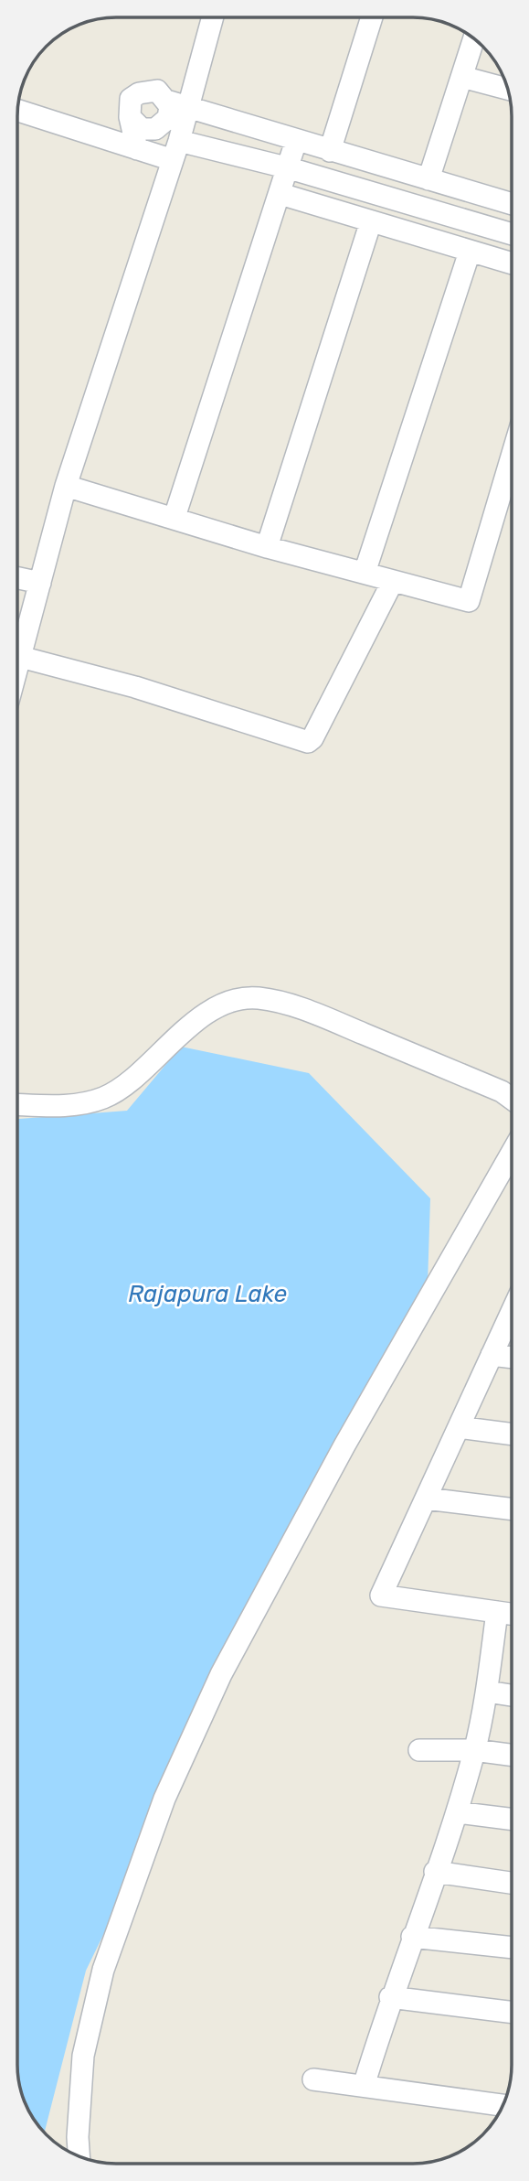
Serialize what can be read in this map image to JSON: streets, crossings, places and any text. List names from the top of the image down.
{
  "water": ["Rajapura Lake"]
}
